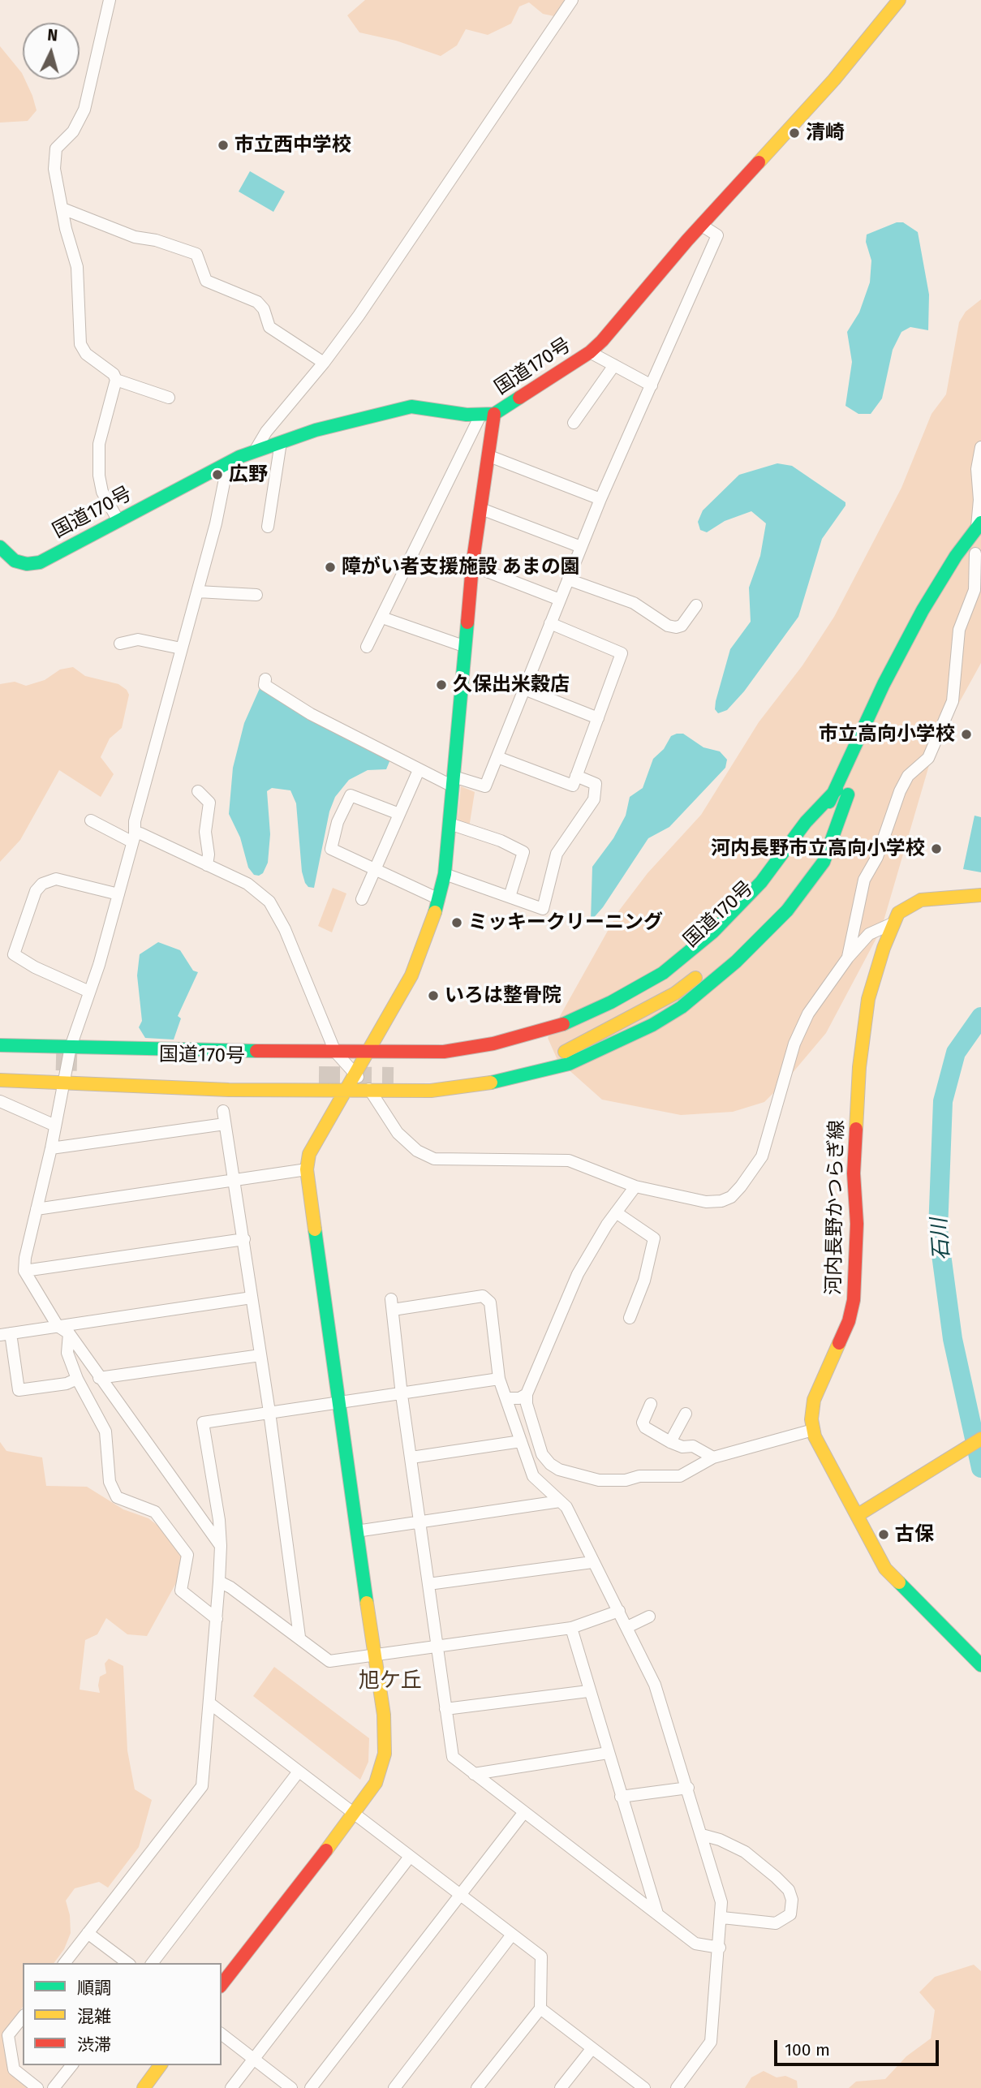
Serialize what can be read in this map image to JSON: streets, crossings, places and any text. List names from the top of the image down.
{
  "streets": {
    "main road": ["国道170号", "河内長野かつらぎ線"]
  },
  "districts": ["旭ケ丘"],
  "water": ["石川"],
  "places": [
    "清崎",
    "市立西中学校",
    "広野",
    "障がい者支援施設 あまの園",
    "久保出米穀店",
    "市立高向小学校",
    "河内長野市立高向小学校",
    "ミッキークリーニング",
    "いろは整骨院",
    "古保"
  ],
  "legend": ["順調", "混雑", "渋滞"],
  "scale_bar": "100 m",
  "north": "top"
}
